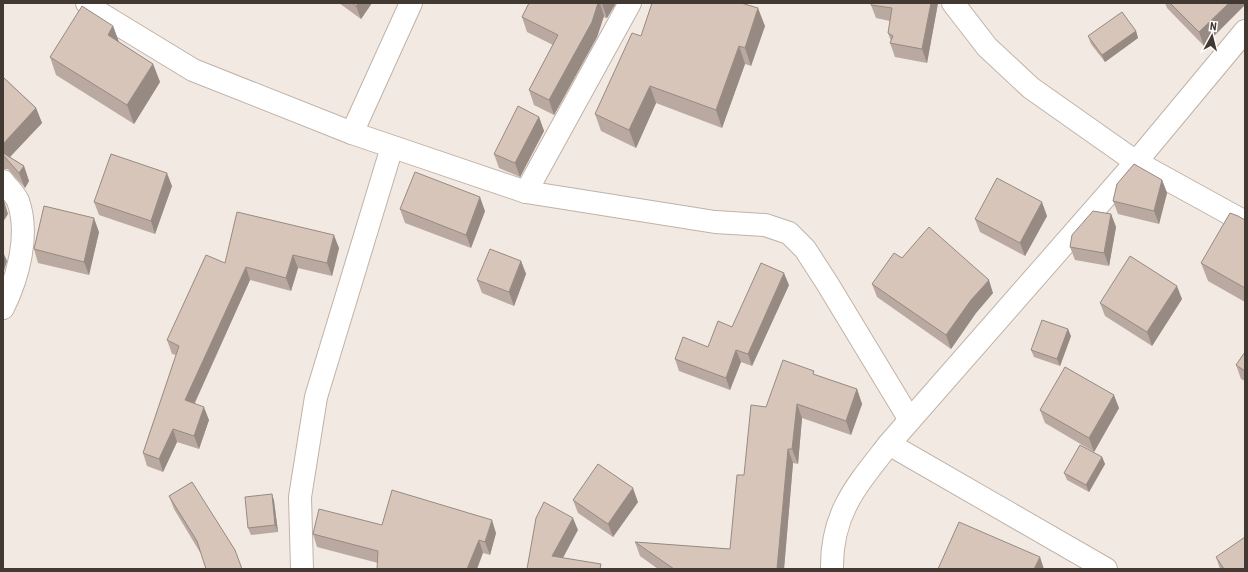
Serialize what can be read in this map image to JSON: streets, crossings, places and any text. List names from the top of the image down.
{
  "north": "top"
}
